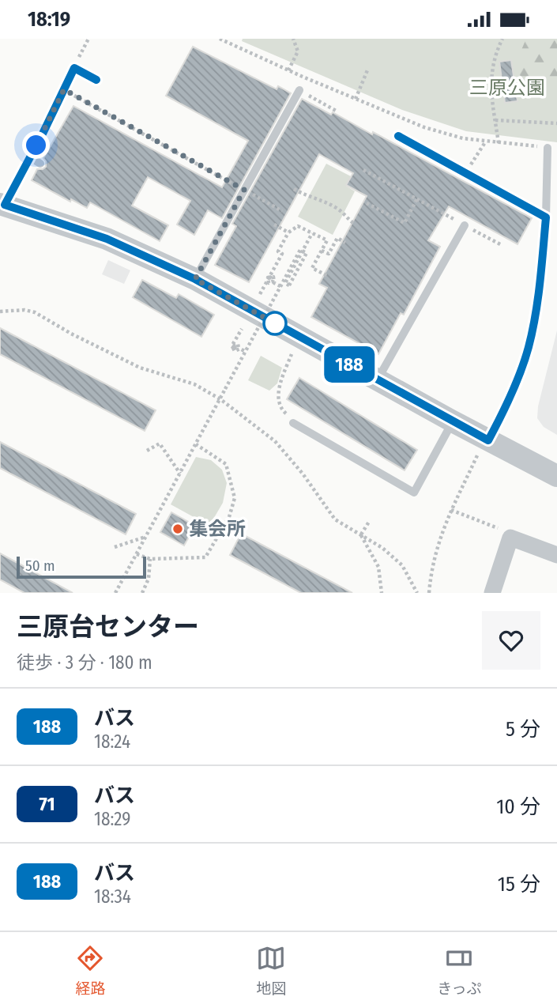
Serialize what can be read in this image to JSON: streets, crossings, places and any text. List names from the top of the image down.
{
  "parks": ["三原公園"],
  "places": ["集会所"],
  "lines": ["bus line 188"],
  "scale_bar": "50 m",
  "page": {
    "status": "18:19",
    "on_map": "188",
    "scale": "50 m",
    "heading": ["三原台センター", "徒歩 · 3 分 · 180 m"],
    "list": [
      {
        "mark": "188",
        "name": "バス",
        "note": "18:24",
        "value": "5 分"
      },
      {
        "mark": "71",
        "name": "バス",
        "note": "18:29",
        "value": "10 分"
      },
      {
        "mark": "188",
        "name": "バス",
        "note": "18:34",
        "value": "15 分"
      }
    ],
    "tabs": ["経路", "地図", "きっぷ"]
  }
}
